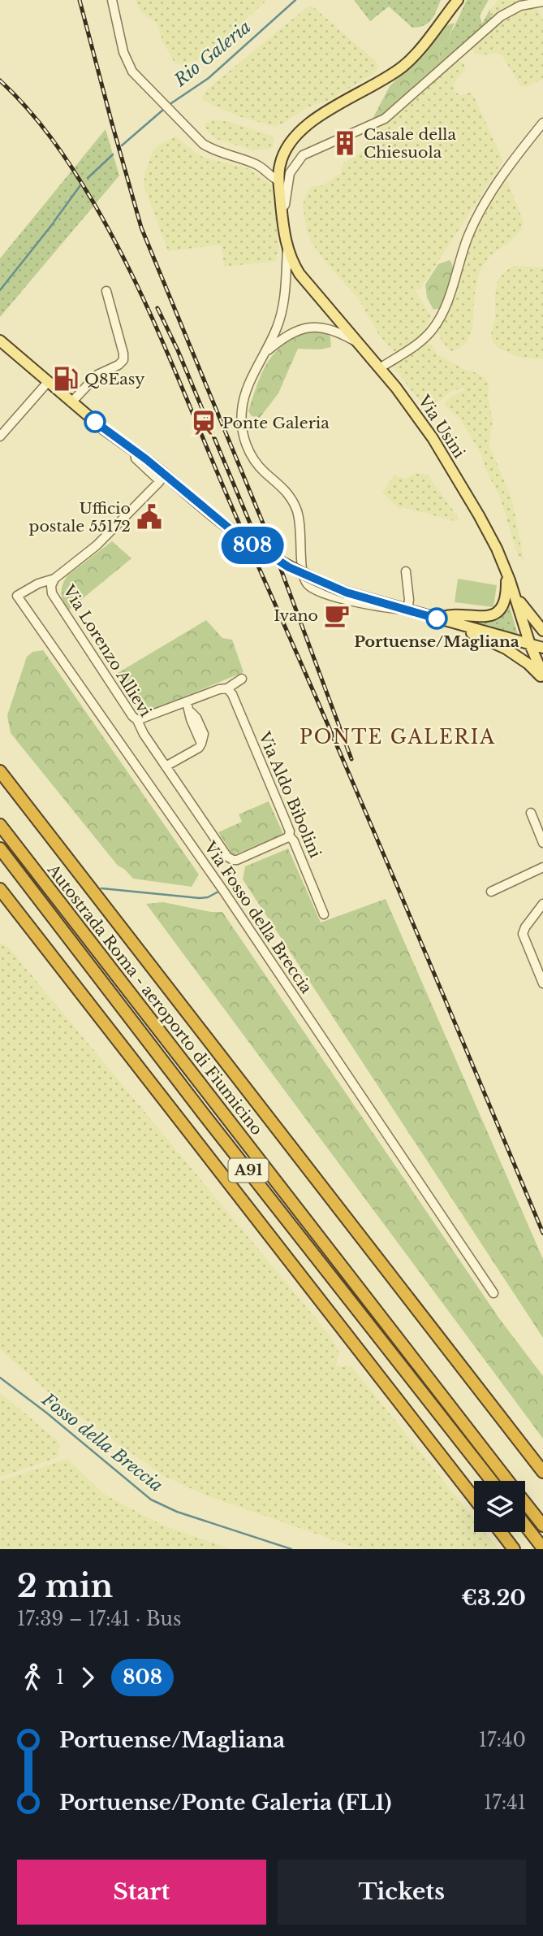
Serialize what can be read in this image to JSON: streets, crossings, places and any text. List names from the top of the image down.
{
  "streets": {
    "highway": ["Autostrada Roma - aeroporto di Fiumicino", "A91"],
    "main road": ["Via Usini"],
    "street": ["Via Lorenzo Allievi", "Via Aldo Bibolini", "Via Fosso della Breccia"]
  },
  "crossings": [
    ["Via Lorenzo Allievi", "Via Aldo Bibolini"],
    ["Via Lorenzo Allievi", "Via Fosso della Breccia"]
  ],
  "districts": ["PONTE GALERIA"],
  "water": ["Rio Galeria", "Fosso della Breccia"],
  "places": {
    "building": ["Casale della Chiesuola"],
    "fuel station": ["Q8Easy"],
    "station": ["Ponte Galeria"],
    "public building": ["Ufficio postale 55172"],
    "cafe": ["Ivano"],
    "other": ["Portuense/Magliana"]
  },
  "lines": ["bus line 808"],
  "page": {
    "on_map": "808",
    "heading": ["2 min", "17:39 – 17:41 · Bus", "€3.20"],
    "legs": ["1", "808"],
    "list": [
      {
        "name": "Portuense/Magliana",
        "value": "17:40"
      },
      {
        "name": "Portuense/Ponte Galeria (FL1)",
        "value": "17:41"
      }
    ],
    "buttons": ["Start", "Tickets"]
  }
}
